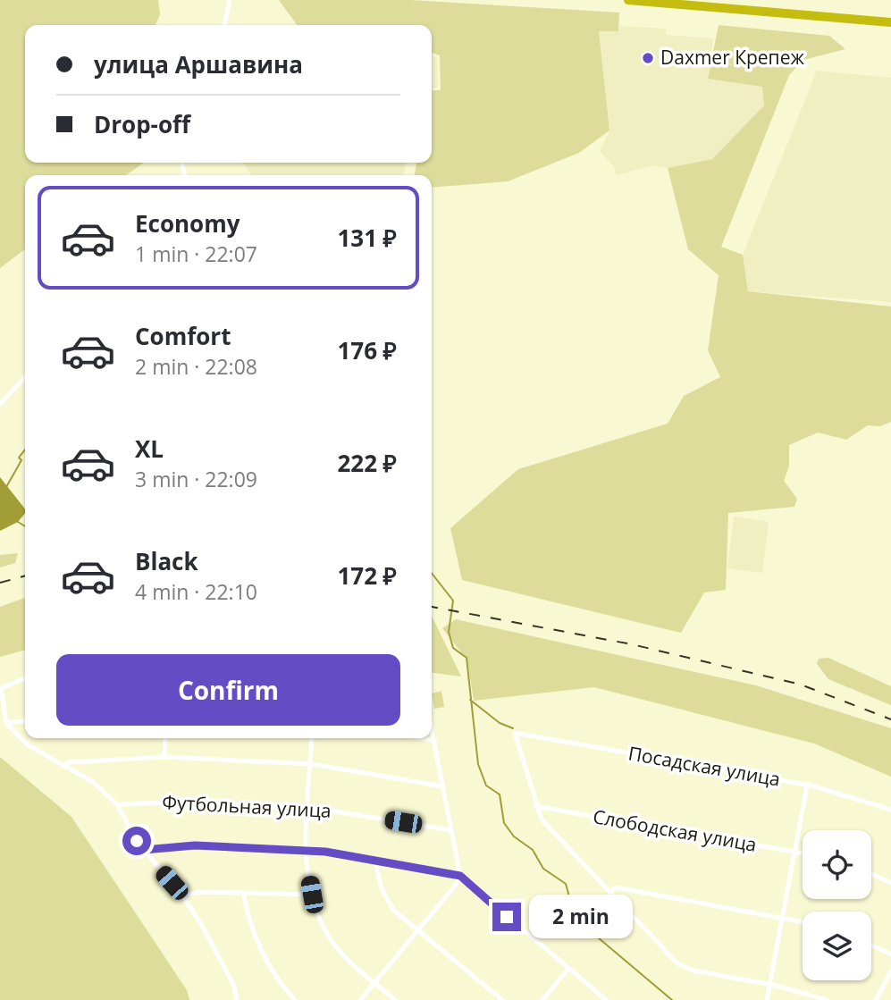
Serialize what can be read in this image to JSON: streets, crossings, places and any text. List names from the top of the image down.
{
  "streets": {
    "street": ["Посадская улица", "Футбольная улица", "Слободская улица"]
  },
  "crossings": [
    ["Посадская улица", "Слободская улица"]
  ],
  "places": ["Daxmer Крепеж"],
  "page": {
    "banner": ["улица Аршавина", "Drop-off"],
    "list": [
      {
        "name": "Economy",
        "note": "1 min · 22:07",
        "value": "131 ₽"
      },
      {
        "name": "Comfort",
        "note": "2 min · 22:08",
        "value": "176 ₽"
      },
      {
        "name": "XL",
        "note": "3 min · 22:09",
        "value": "222 ₽"
      },
      {
        "name": "Black",
        "note": "4 min · 22:10",
        "value": "172 ₽"
      }
    ],
    "buttons": "Confirm",
    "bubble": "2 min"
  }
}
